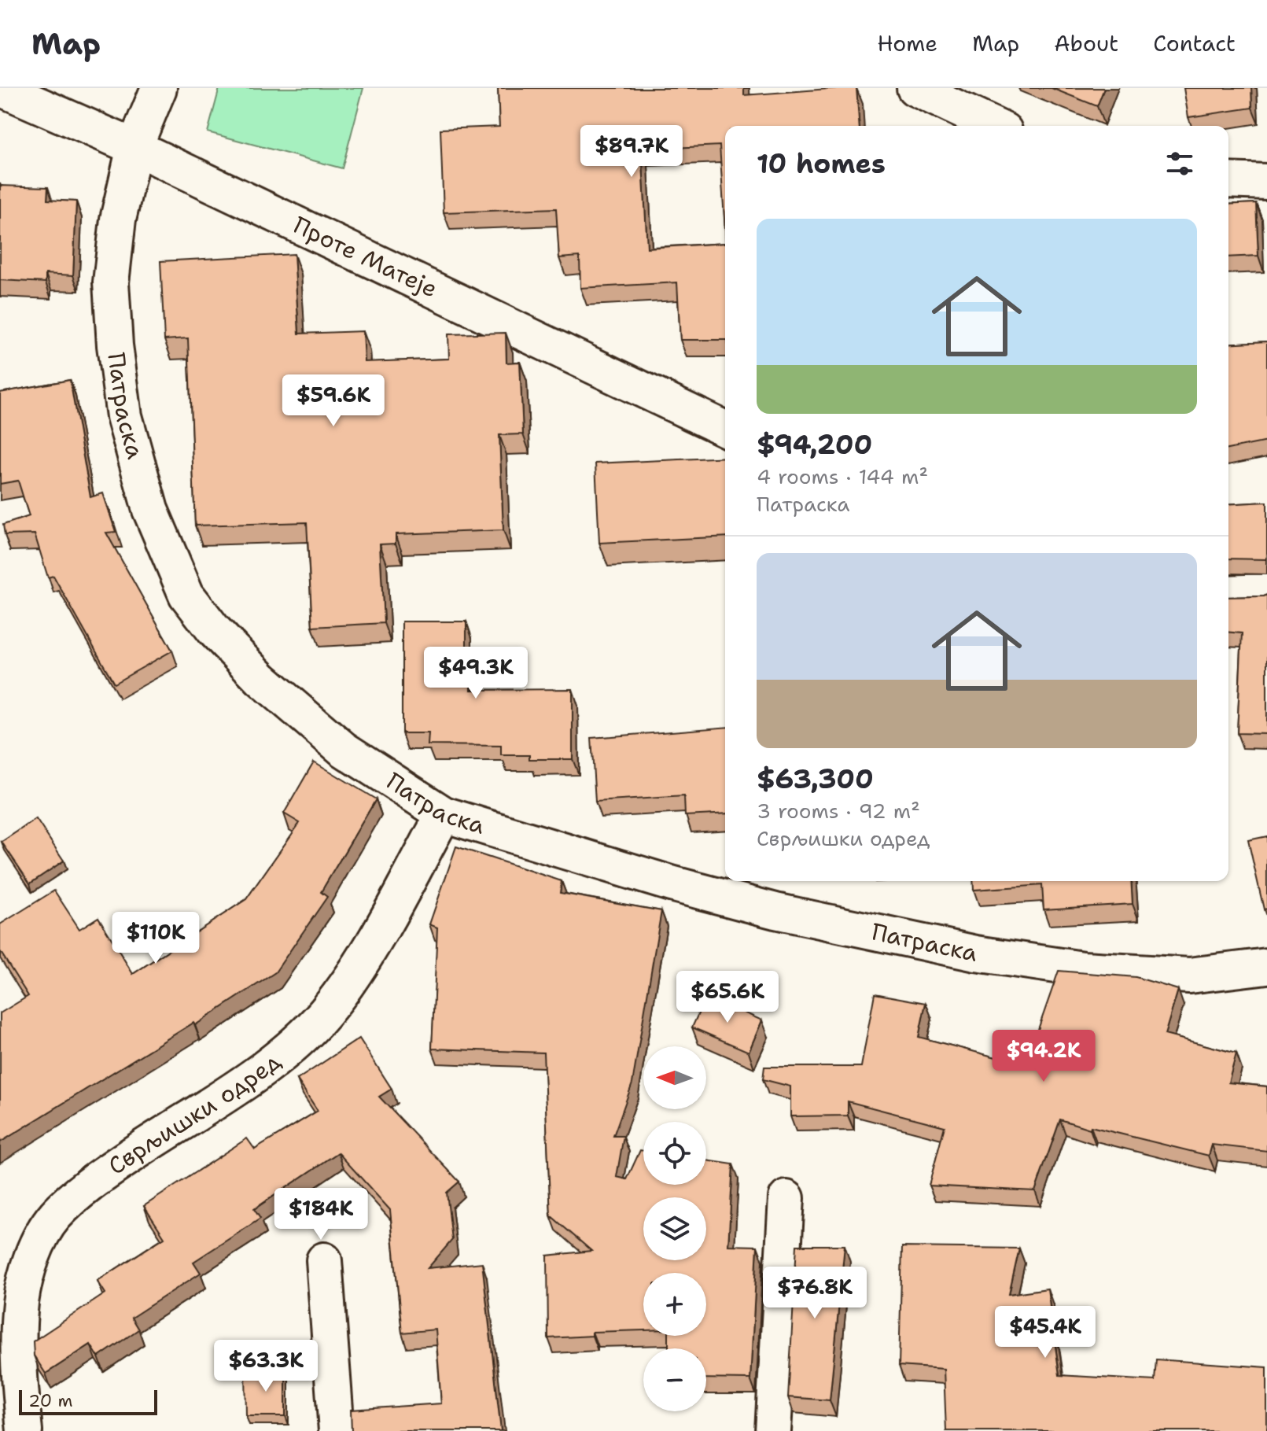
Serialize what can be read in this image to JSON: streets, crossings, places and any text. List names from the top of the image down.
{
  "streets": {
    "street": ["Проте Матеје", "Патраска", "Сврљишки одред"]
  },
  "crossings": [
    ["Проте Матеје", "Патраска"],
    ["Патраска", "Сврљишки одред"]
  ],
  "scale_bar": "20 m",
  "north": "left",
  "page": {
    "header": "Map",
    "nav": [
      "Home",
      "Map",
      "About",
      "Contact"
    ],
    "price": [
      "$89.7K",
      "$59.6K",
      "$49.3K",
      "$110K",
      "$65.6K",
      "$94.2K",
      "$184K",
      "$76.8K",
      "$45.4K",
      "$63.3K"
    ],
    "heading": "10 homes",
    "list": [
      {
        "name": "$94,200",
        "note": "4 rooms · 144 m² · Патраска"
      },
      {
        "name": "$63,300",
        "note": "3 rooms · 92 m² · Сврљишки одред"
      }
    ],
    "map_buttons": ["+", "−"],
    "scale": "20 m"
  }
}
